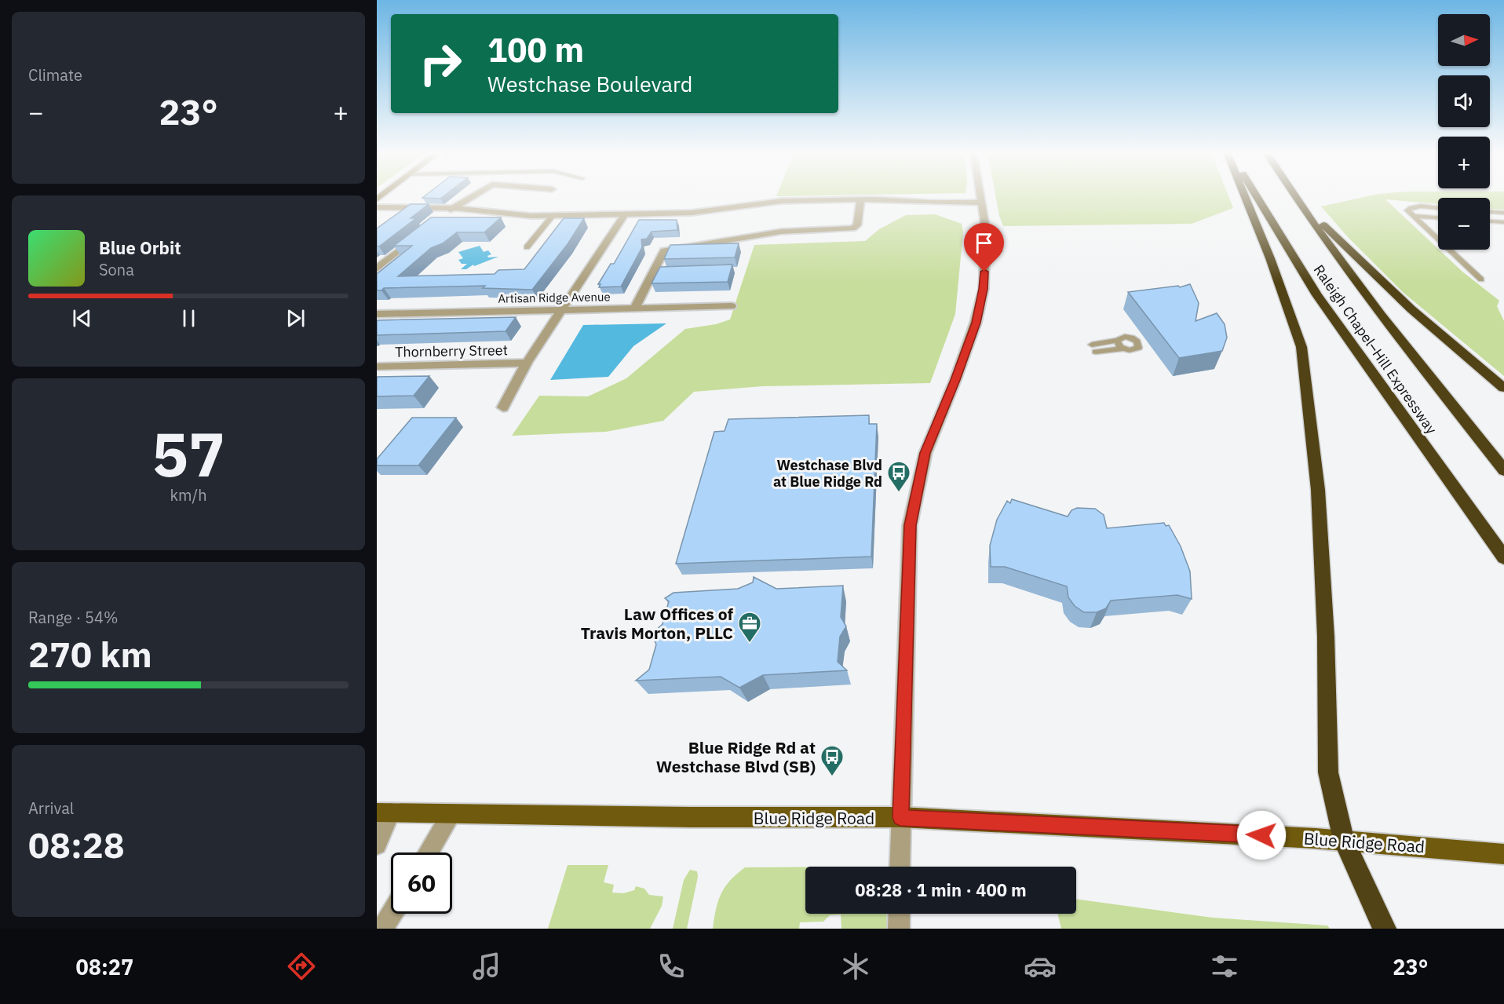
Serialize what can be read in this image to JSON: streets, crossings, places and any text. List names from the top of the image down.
{
  "streets": {
    "highway": ["Raleigh Chapel–Hill Expressway"],
    "main road": ["Blue Ridge Road"],
    "street": ["Artisan Ridge Avenue", "Thornberry Street"]
  },
  "places": {
    "bus stop": ["Westchase Blvd at Blue Ridge Rd", "Blue Ridge Rd at Westchase Blvd (SB)"],
    "office": ["Law Offices of Travis Morton, PLLC"]
  },
  "north": "right",
  "page": {
    "tile": [
      "Climate",
      ["57", "km/h"],
      ["Range · 54%", "270 km"],
      ["Arrival", "08:28"]
    ],
    "map_buttons": ["+", "−"],
    "turn": ["100 m", "Westchase Boulevard"],
    "heat": ["−", "23°", "+"],
    "song": ["Blue Orbit", "Sona"],
    "limit": "60",
    "trip": "08:28 · 1 min · 400 m",
    "tabs": ["08:27", "23°"]
  }
}
